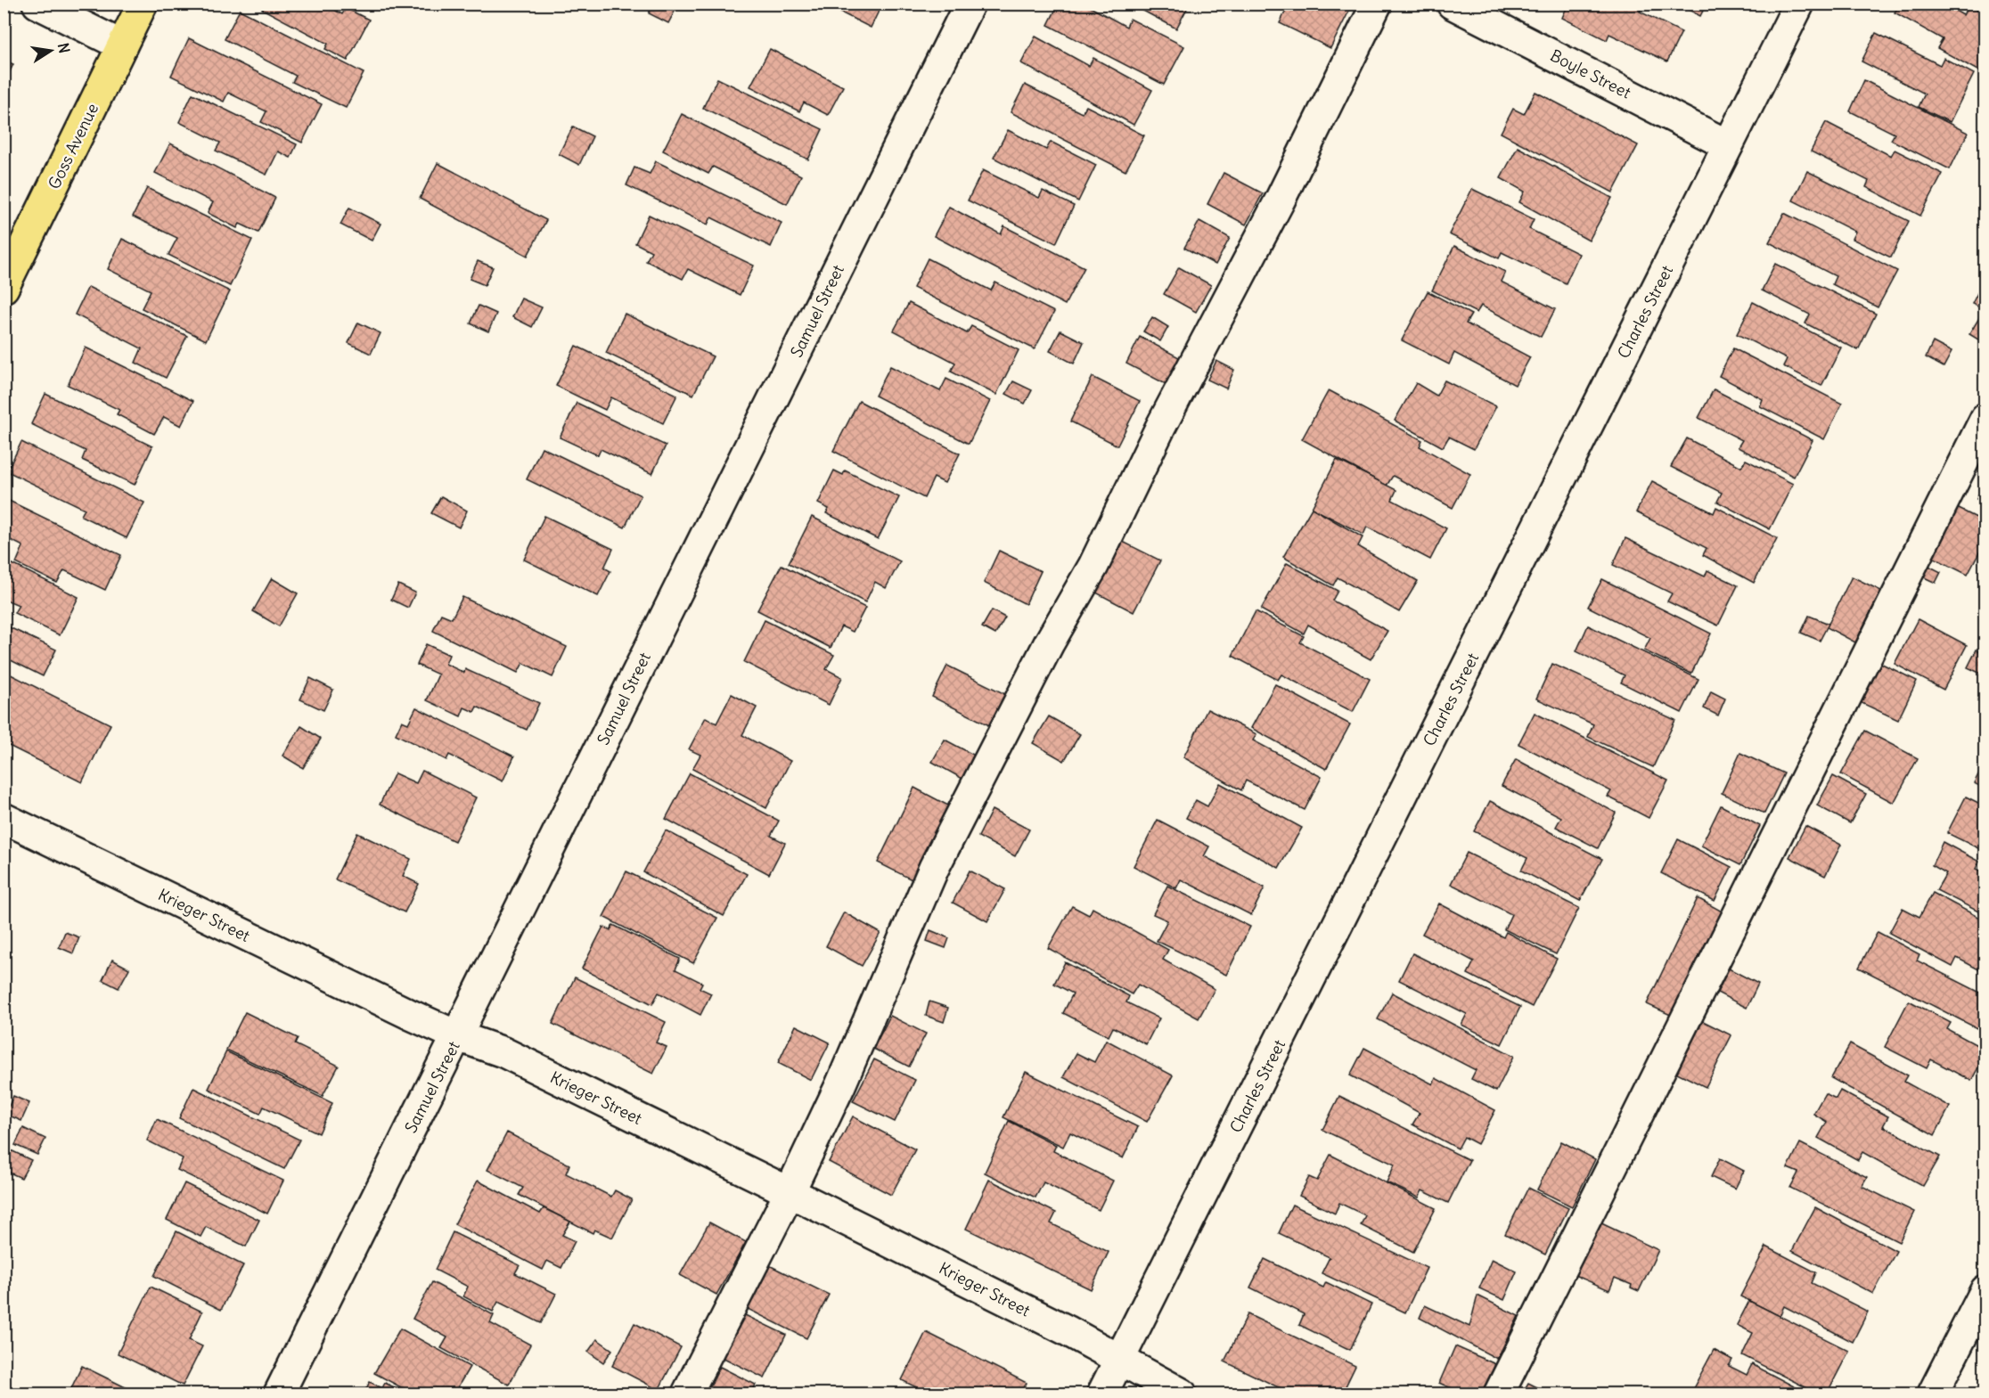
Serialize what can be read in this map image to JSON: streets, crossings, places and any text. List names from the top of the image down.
{
  "streets": {
    "main road": ["Goss Avenue"],
    "street": [
      "Boyle Street",
      "Samuel Street",
      "Charles Street",
      "Krieger Street"
    ]
  },
  "crossings": [
    ["Boyle Street", "Charles Street"],
    ["Samuel Street", "Krieger Street"],
    ["Charles Street", "Krieger Street"]
  ],
  "north": "right"
}
